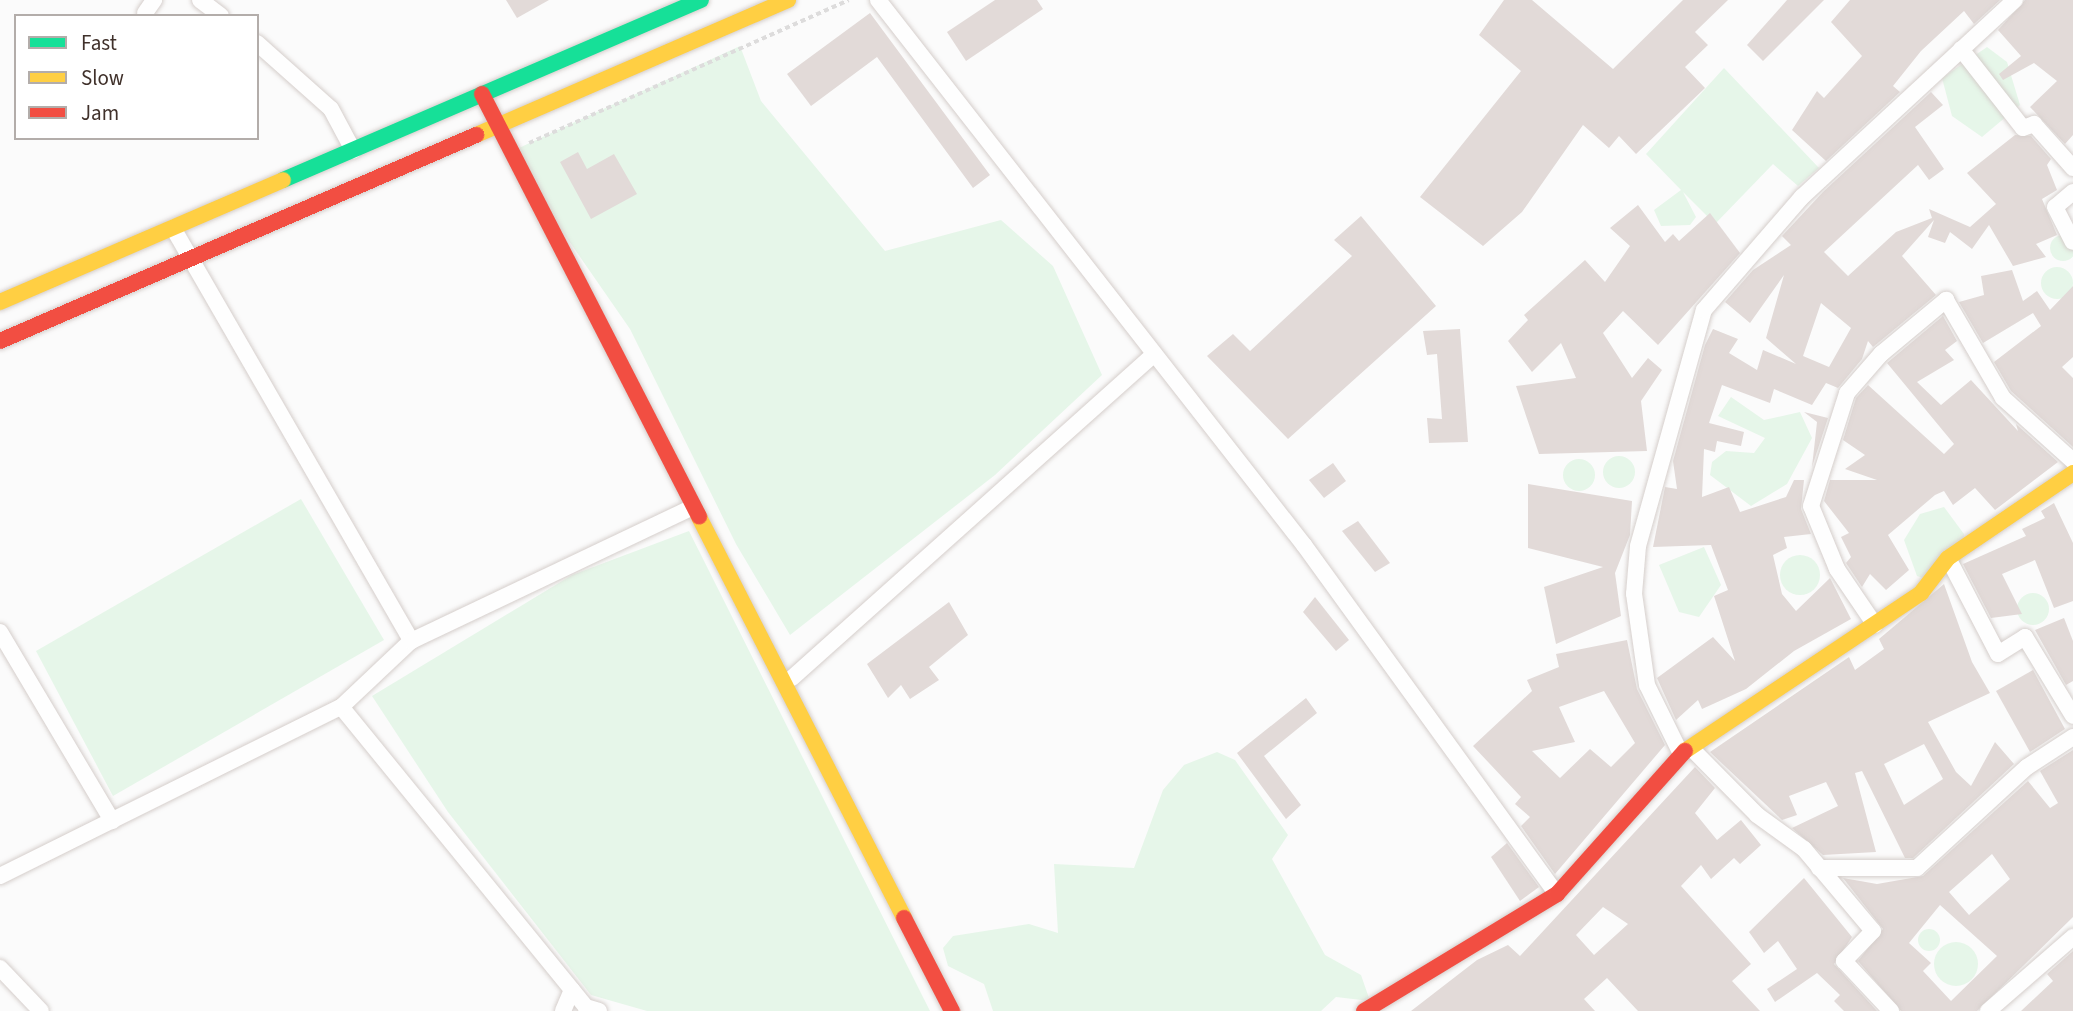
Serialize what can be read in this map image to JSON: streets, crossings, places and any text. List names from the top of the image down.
{
  "legend": ["Fast", "Slow", "Jam"]
}
